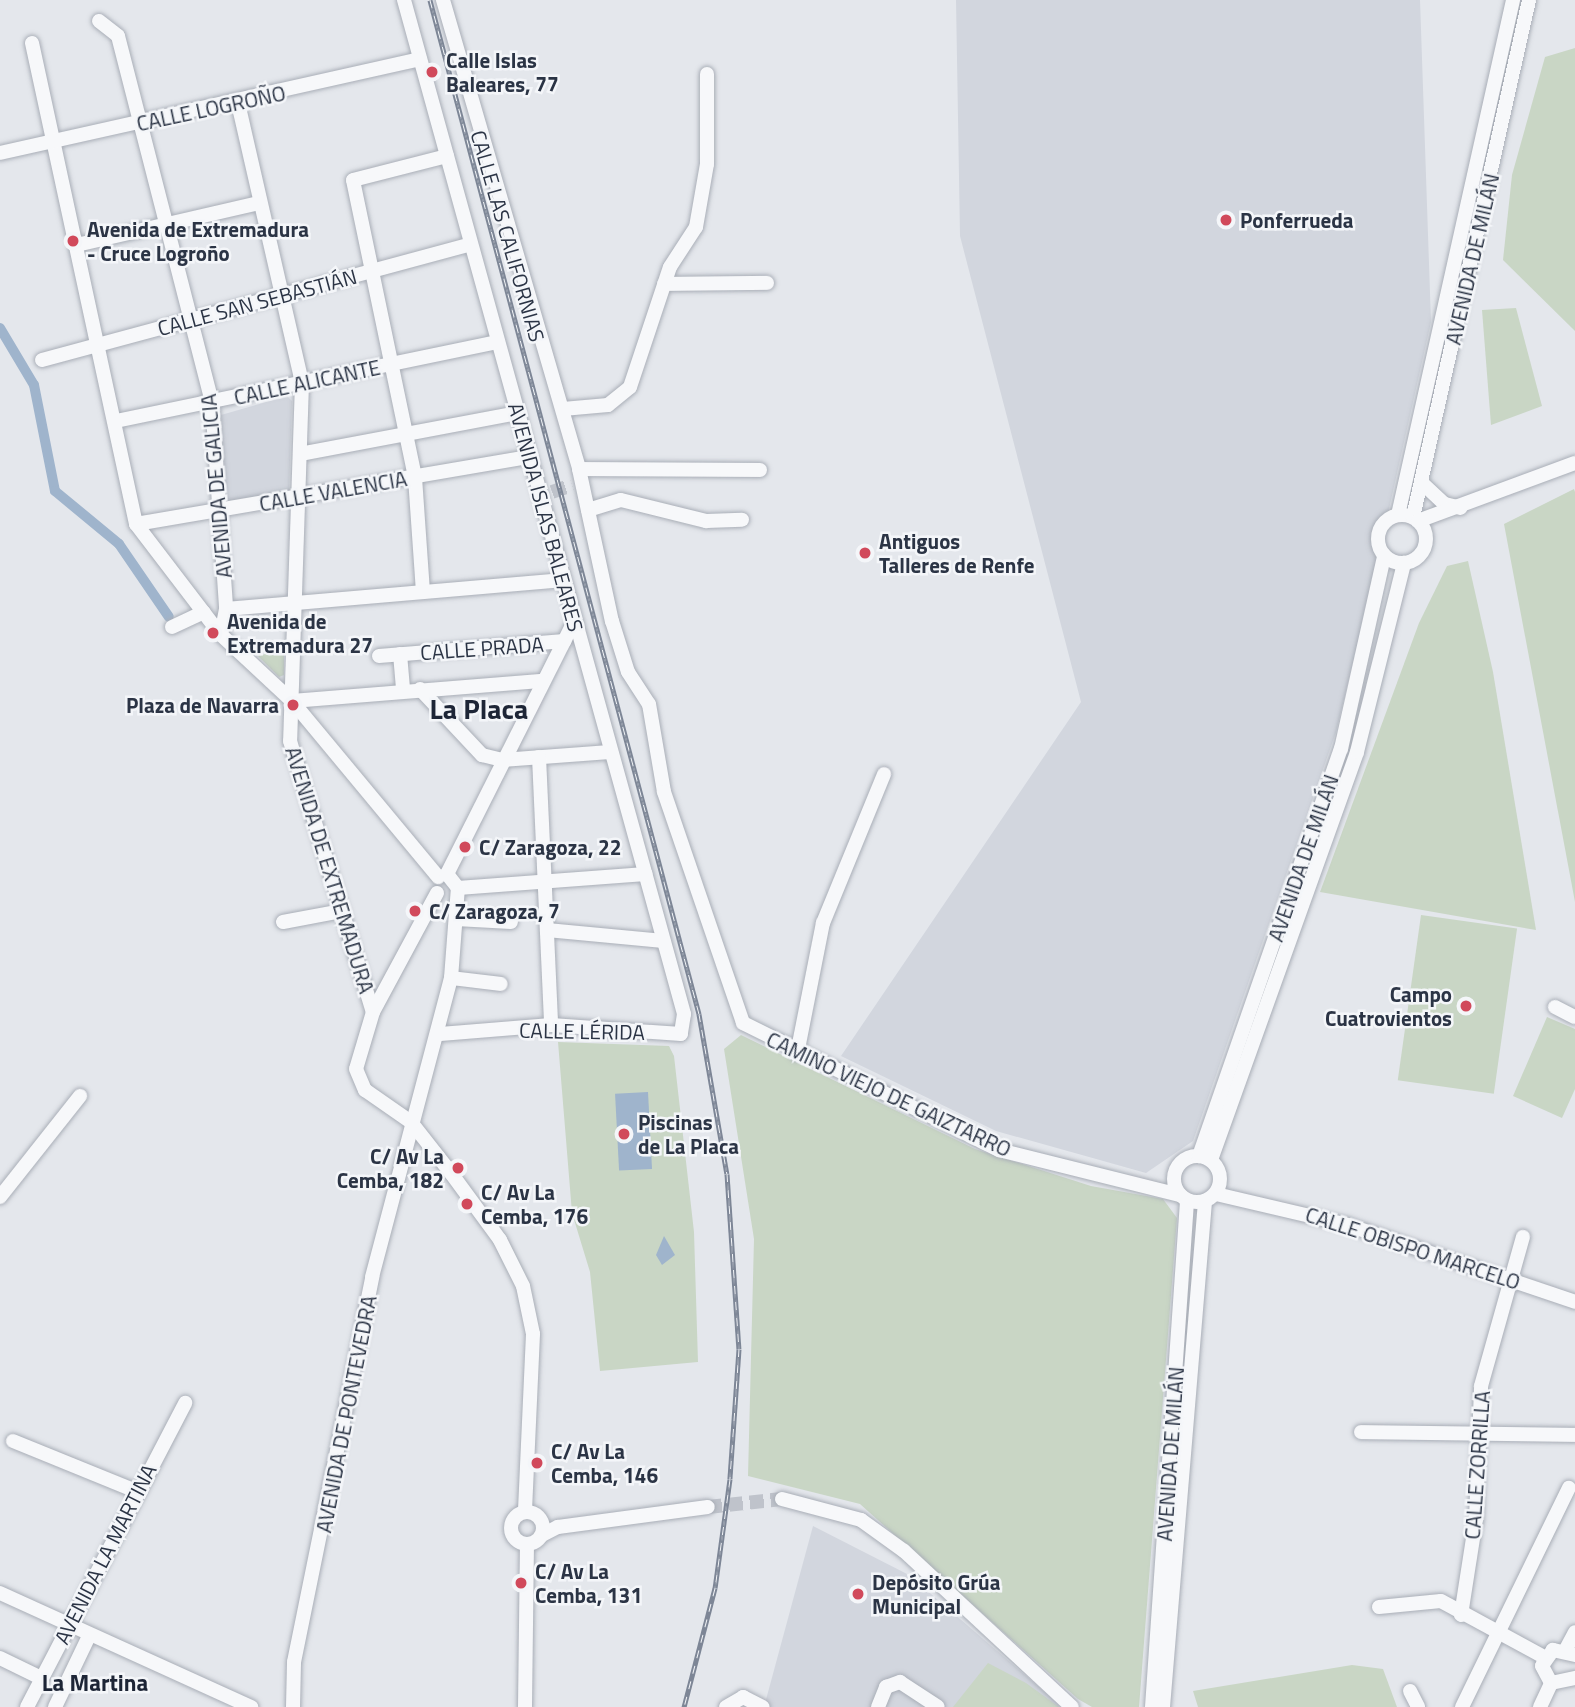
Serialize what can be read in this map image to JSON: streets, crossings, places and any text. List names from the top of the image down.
{
  "streets": {
    "street": [
      "CALLE LOGROÑO",
      "CALLE LAS CALIFORNIAS",
      "AVENIDA DE MILÁN",
      "CALLE SAN SEBASTIÁN",
      "CALLE ALICANTE",
      "AVENIDA DE GALICIA",
      "CALLE VALENCIA",
      "AVENIDA ISLAS BALEARES",
      "CALLE PRADA",
      "AVENIDA DE EXTREMADURA",
      "CALLE LÉRIDA",
      "CAMINO VIEJO DE GAIZTARRO",
      "CALLE OBISPO MARCELO",
      "AVENIDA DE PONTEVEDRA",
      "CALLE ZORRILLA",
      "AVENIDA LA MARTINA"
    ]
  },
  "crossings": [
    ["CALLE LOGROÑO", "AVENIDA DE GALICIA"],
    ["CALLE LOGROÑO", "AVENIDA ISLAS BALEARES"],
    ["CALLE LOGROÑO", "AVENIDA DE EXTREMADURA"],
    ["CALLE LAS CALIFORNIAS", "CAMINO VIEJO DE GAIZTARRO"],
    ["AVENIDA DE MILÁN", "CAMINO VIEJO DE GAIZTARRO"],
    ["AVENIDA DE MILÁN", "CALLE OBISPO MARCELO"],
    ["CALLE SAN SEBASTIÁN", "AVENIDA DE GALICIA"],
    ["CALLE SAN SEBASTIÁN", "AVENIDA ISLAS BALEARES"],
    ["CALLE SAN SEBASTIÁN", "AVENIDA DE EXTREMADURA"],
    ["CALLE ALICANTE", "AVENIDA DE GALICIA"],
    ["CALLE ALICANTE", "AVENIDA ISLAS BALEARES"],
    ["CALLE ALICANTE", "AVENIDA DE EXTREMADURA"],
    ["AVENIDA DE GALICIA", "CALLE VALENCIA"],
    ["CALLE VALENCIA", "AVENIDA ISLAS BALEARES"],
    ["CALLE VALENCIA", "AVENIDA DE EXTREMADURA"],
    ["AVENIDA ISLAS BALEARES", "CALLE LÉRIDA"],
    ["CALLE LÉRIDA", "AVENIDA DE PONTEVEDRA"],
    ["CAMINO VIEJO DE GAIZTARRO", "CALLE OBISPO MARCELO"],
    ["CALLE OBISPO MARCELO", "CALLE ZORRILLA"]
  ],
  "districts": ["La Placa", "La Martina"],
  "places": [
    "Calle Islas Baleares, 77",
    "Ponferrueda",
    "Avenida de Extremadura - Cruce Logroño",
    "Antiguos Talleres de Renfe",
    "Avenida de Extremadura 27",
    "Plaza de Navarra",
    "C/ Zaragoza, 22",
    "C/ Zaragoza, 7",
    "Campo Cuatrovientos",
    "Piscinas de La Placa",
    "C/ Av La Cemba, 182",
    "C/ Av La Cemba, 176",
    "C/ Av La Cemba, 146",
    "C/ Av La Cemba, 131",
    "Depósito Grúa Municipal"
  ]
}
